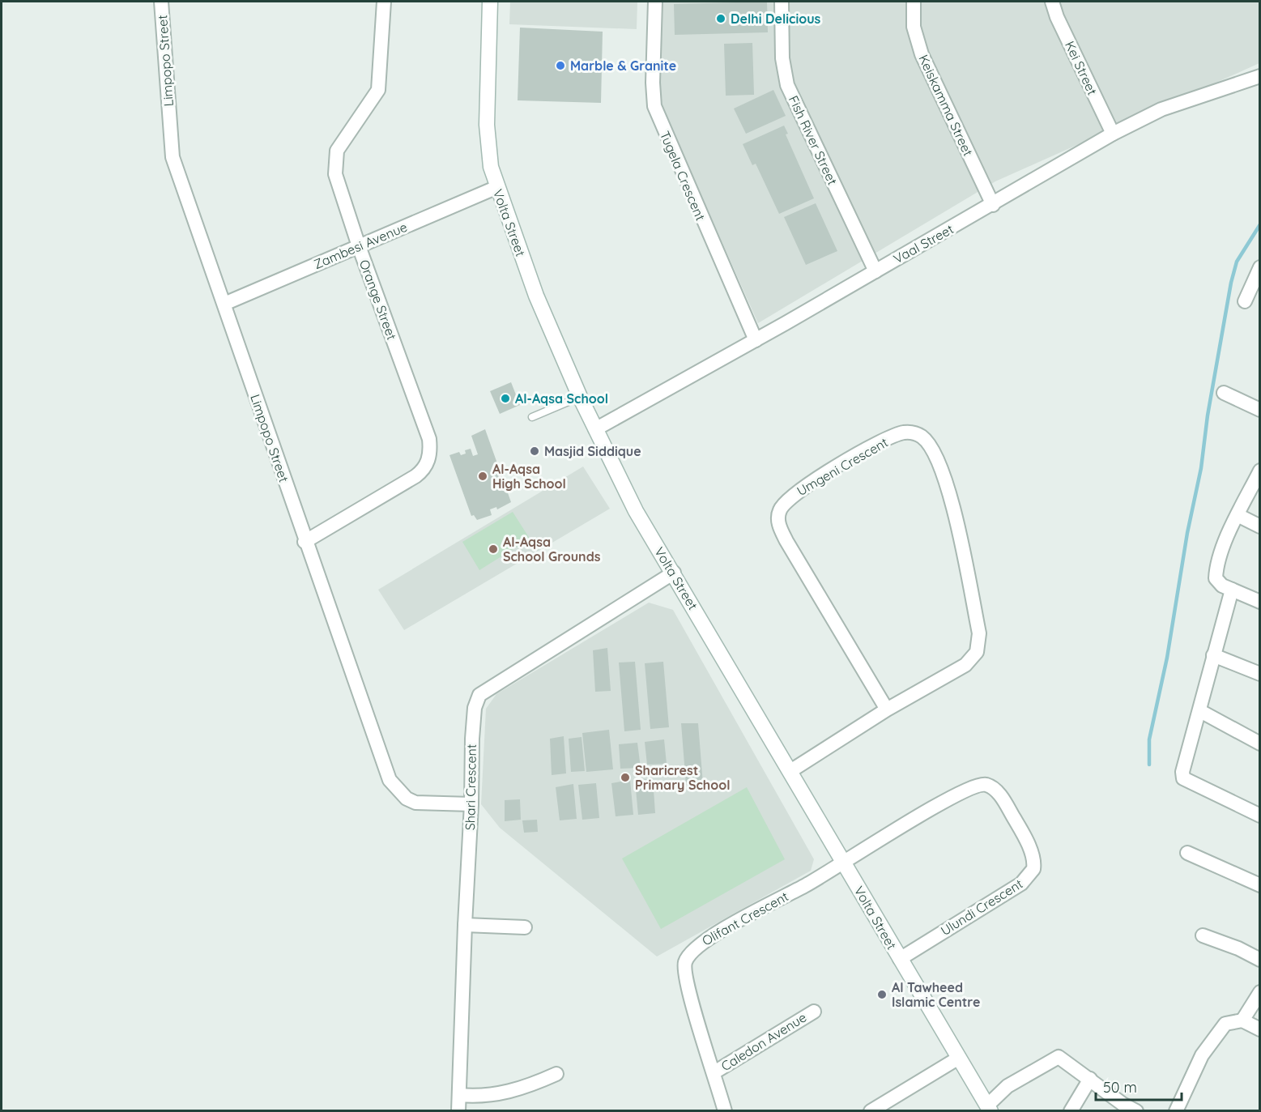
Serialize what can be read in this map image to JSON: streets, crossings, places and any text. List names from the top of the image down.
{
  "streets": {
    "street": [
      "Limpopo Street",
      "Kei Street",
      "Keiskamma Street",
      "Fish River Street",
      "Tugela Crescent",
      "Volta Street",
      "Vaal Street",
      "Zambesi Avenue",
      "Orange Street",
      "Umgeni Crescent",
      "Shari Crescent",
      "Ulundi Crescent",
      "Olifant Crescent",
      "Caledon Avenue"
    ]
  },
  "crossings": [
    ["Limpopo Street", "Zambesi Avenue"],
    ["Limpopo Street", "Orange Street"],
    ["Limpopo Street", "Shari Crescent"],
    ["Kei Street", "Vaal Street"],
    ["Keiskamma Street", "Vaal Street"],
    ["Fish River Street", "Vaal Street"],
    ["Tugela Crescent", "Vaal Street"],
    ["Volta Street", "Vaal Street"],
    ["Volta Street", "Zambesi Avenue"],
    ["Volta Street", "Umgeni Crescent"],
    ["Volta Street", "Shari Crescent"],
    ["Volta Street", "Ulundi Crescent"],
    ["Volta Street", "Olifant Crescent"],
    ["Zambesi Avenue", "Orange Street"],
    ["Ulundi Crescent", "Olifant Crescent"],
    ["Olifant Crescent", "Caledon Avenue"]
  ],
  "places": [
    "Delhi Delicious",
    "Marble & Granite",
    "Al-Aqsa School",
    "Masjid Siddique",
    "Al-Aqsa High School",
    "Al-Aqsa School Grounds",
    "Sharicrest Primary School",
    "Al Tawheed Islamic Centre"
  ],
  "scale_bar": "50 m"
}
